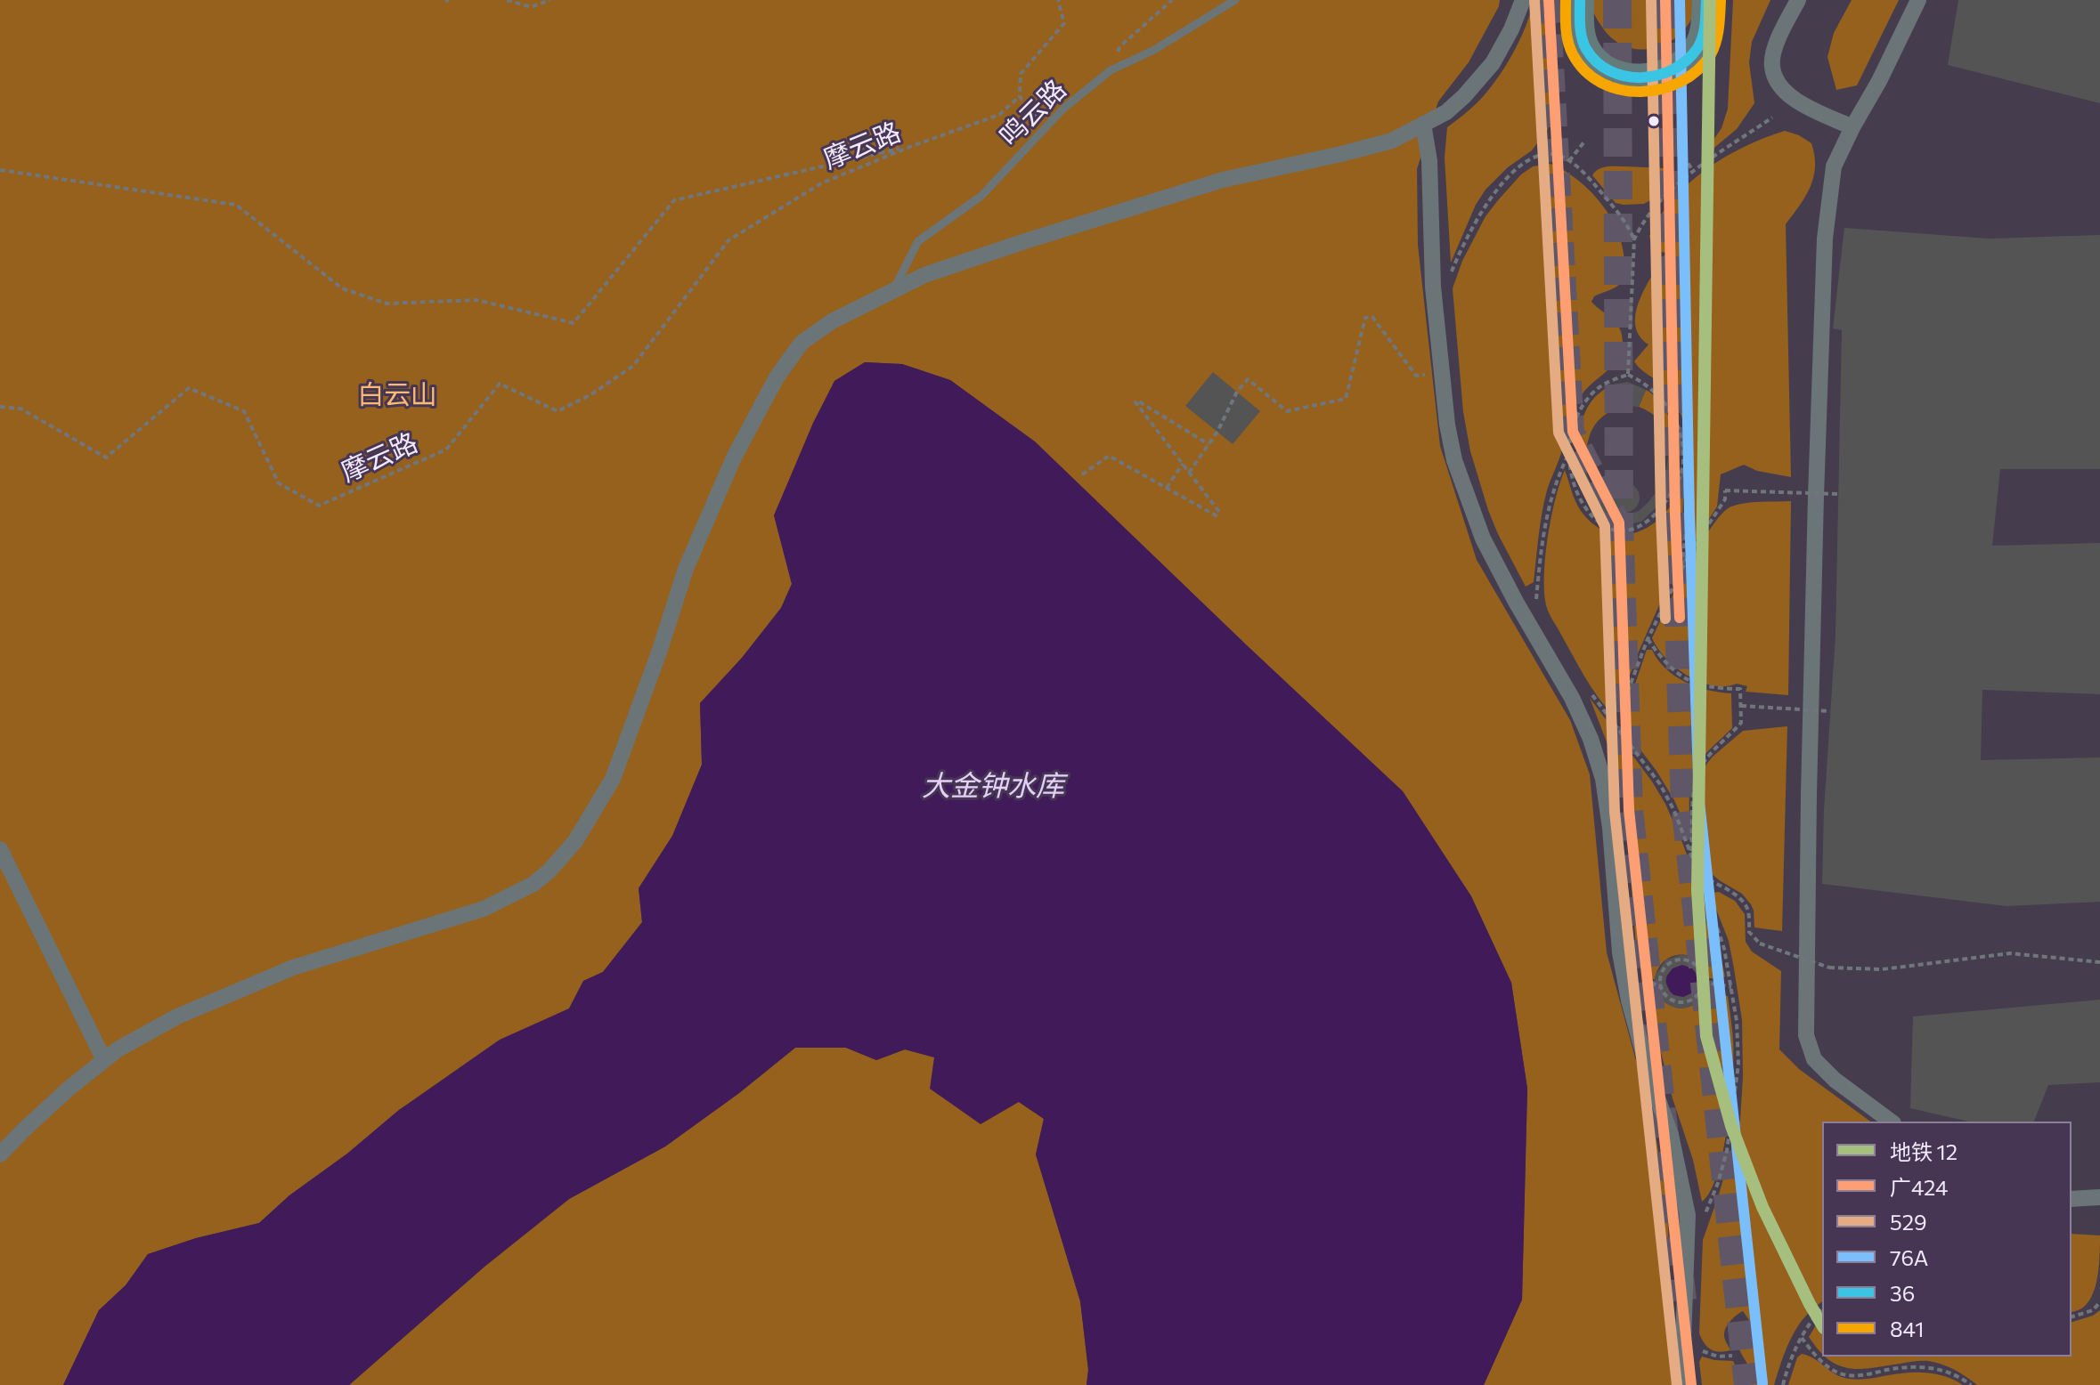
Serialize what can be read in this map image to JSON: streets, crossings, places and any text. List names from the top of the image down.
{
  "streets": {
    "lane": ["鸣云路"],
    "path": ["摩云路"]
  },
  "water": ["大金钟水库"],
  "parks": ["白云山"],
  "lines": [
    "metro line 12",
    "transit line 广424",
    "transit line 529",
    "transit line 76A",
    "transit line 36",
    "transit line 841"
  ],
  "legend": [
    "地铁 12",
    "广424",
    "529",
    "76A",
    "36",
    "841"
  ]
}
